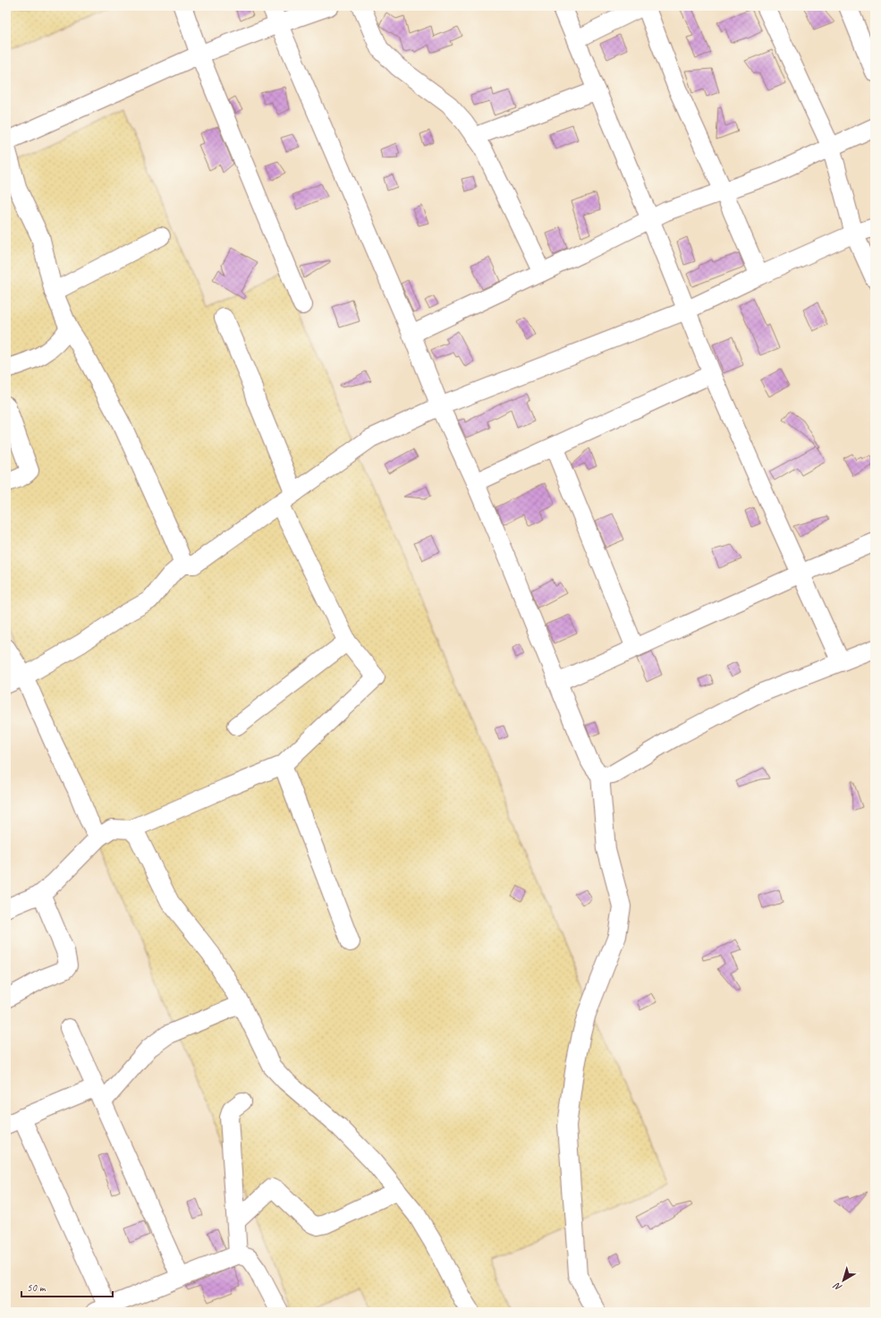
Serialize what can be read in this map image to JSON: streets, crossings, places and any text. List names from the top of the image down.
{
  "scale_bar": "50 m",
  "north": "bottom left"
}
